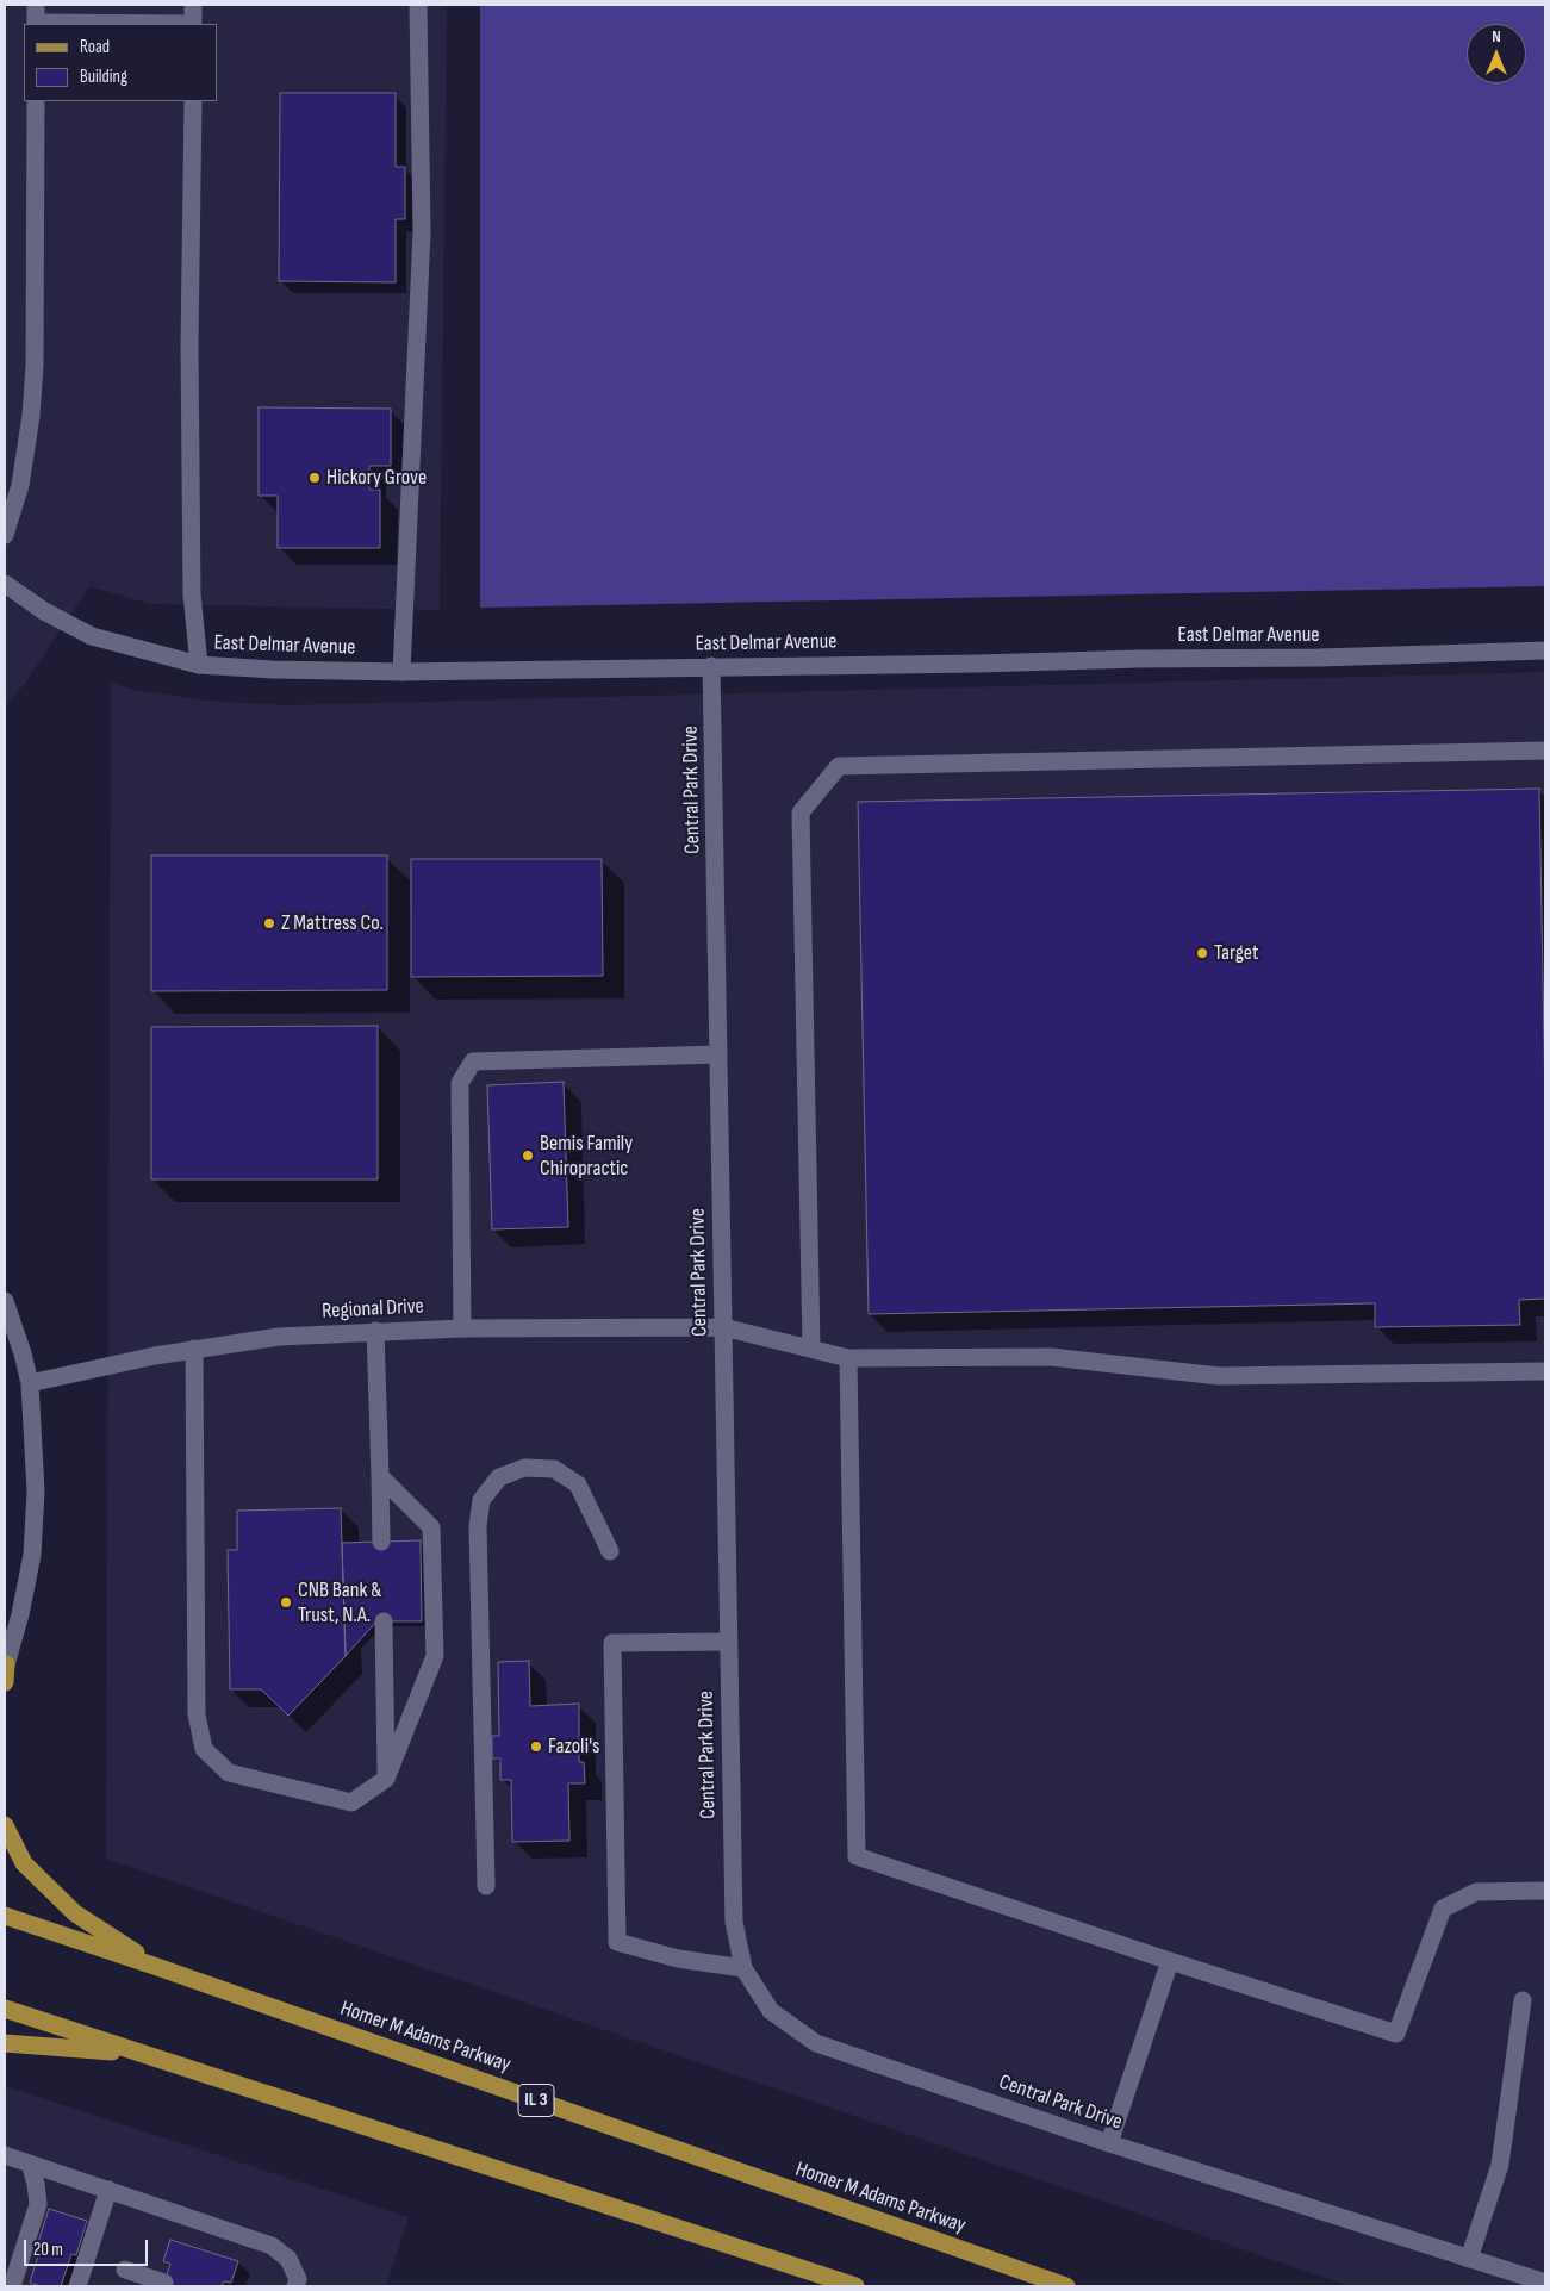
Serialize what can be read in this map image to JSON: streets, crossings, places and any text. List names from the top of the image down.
{
  "streets": {
    "main road": ["Homer M Adams Parkway", "IL 3"],
    "street": ["East Delmar Avenue", "Central Park Drive", "Regional Drive"]
  },
  "crossings": [
    ["East Delmar Avenue", "Central Park Drive"],
    ["Central Park Drive", "Regional Drive"]
  ],
  "places": [
    "Hickory Grove",
    "Z Mattress Co.",
    "Target",
    "Bemis Family Chiropractic",
    "CNB Bank & Trust, N.A.",
    "Fazoli's"
  ],
  "legend": ["Road", "Building"],
  "scale_bar": "20 m",
  "north": "top"
}
